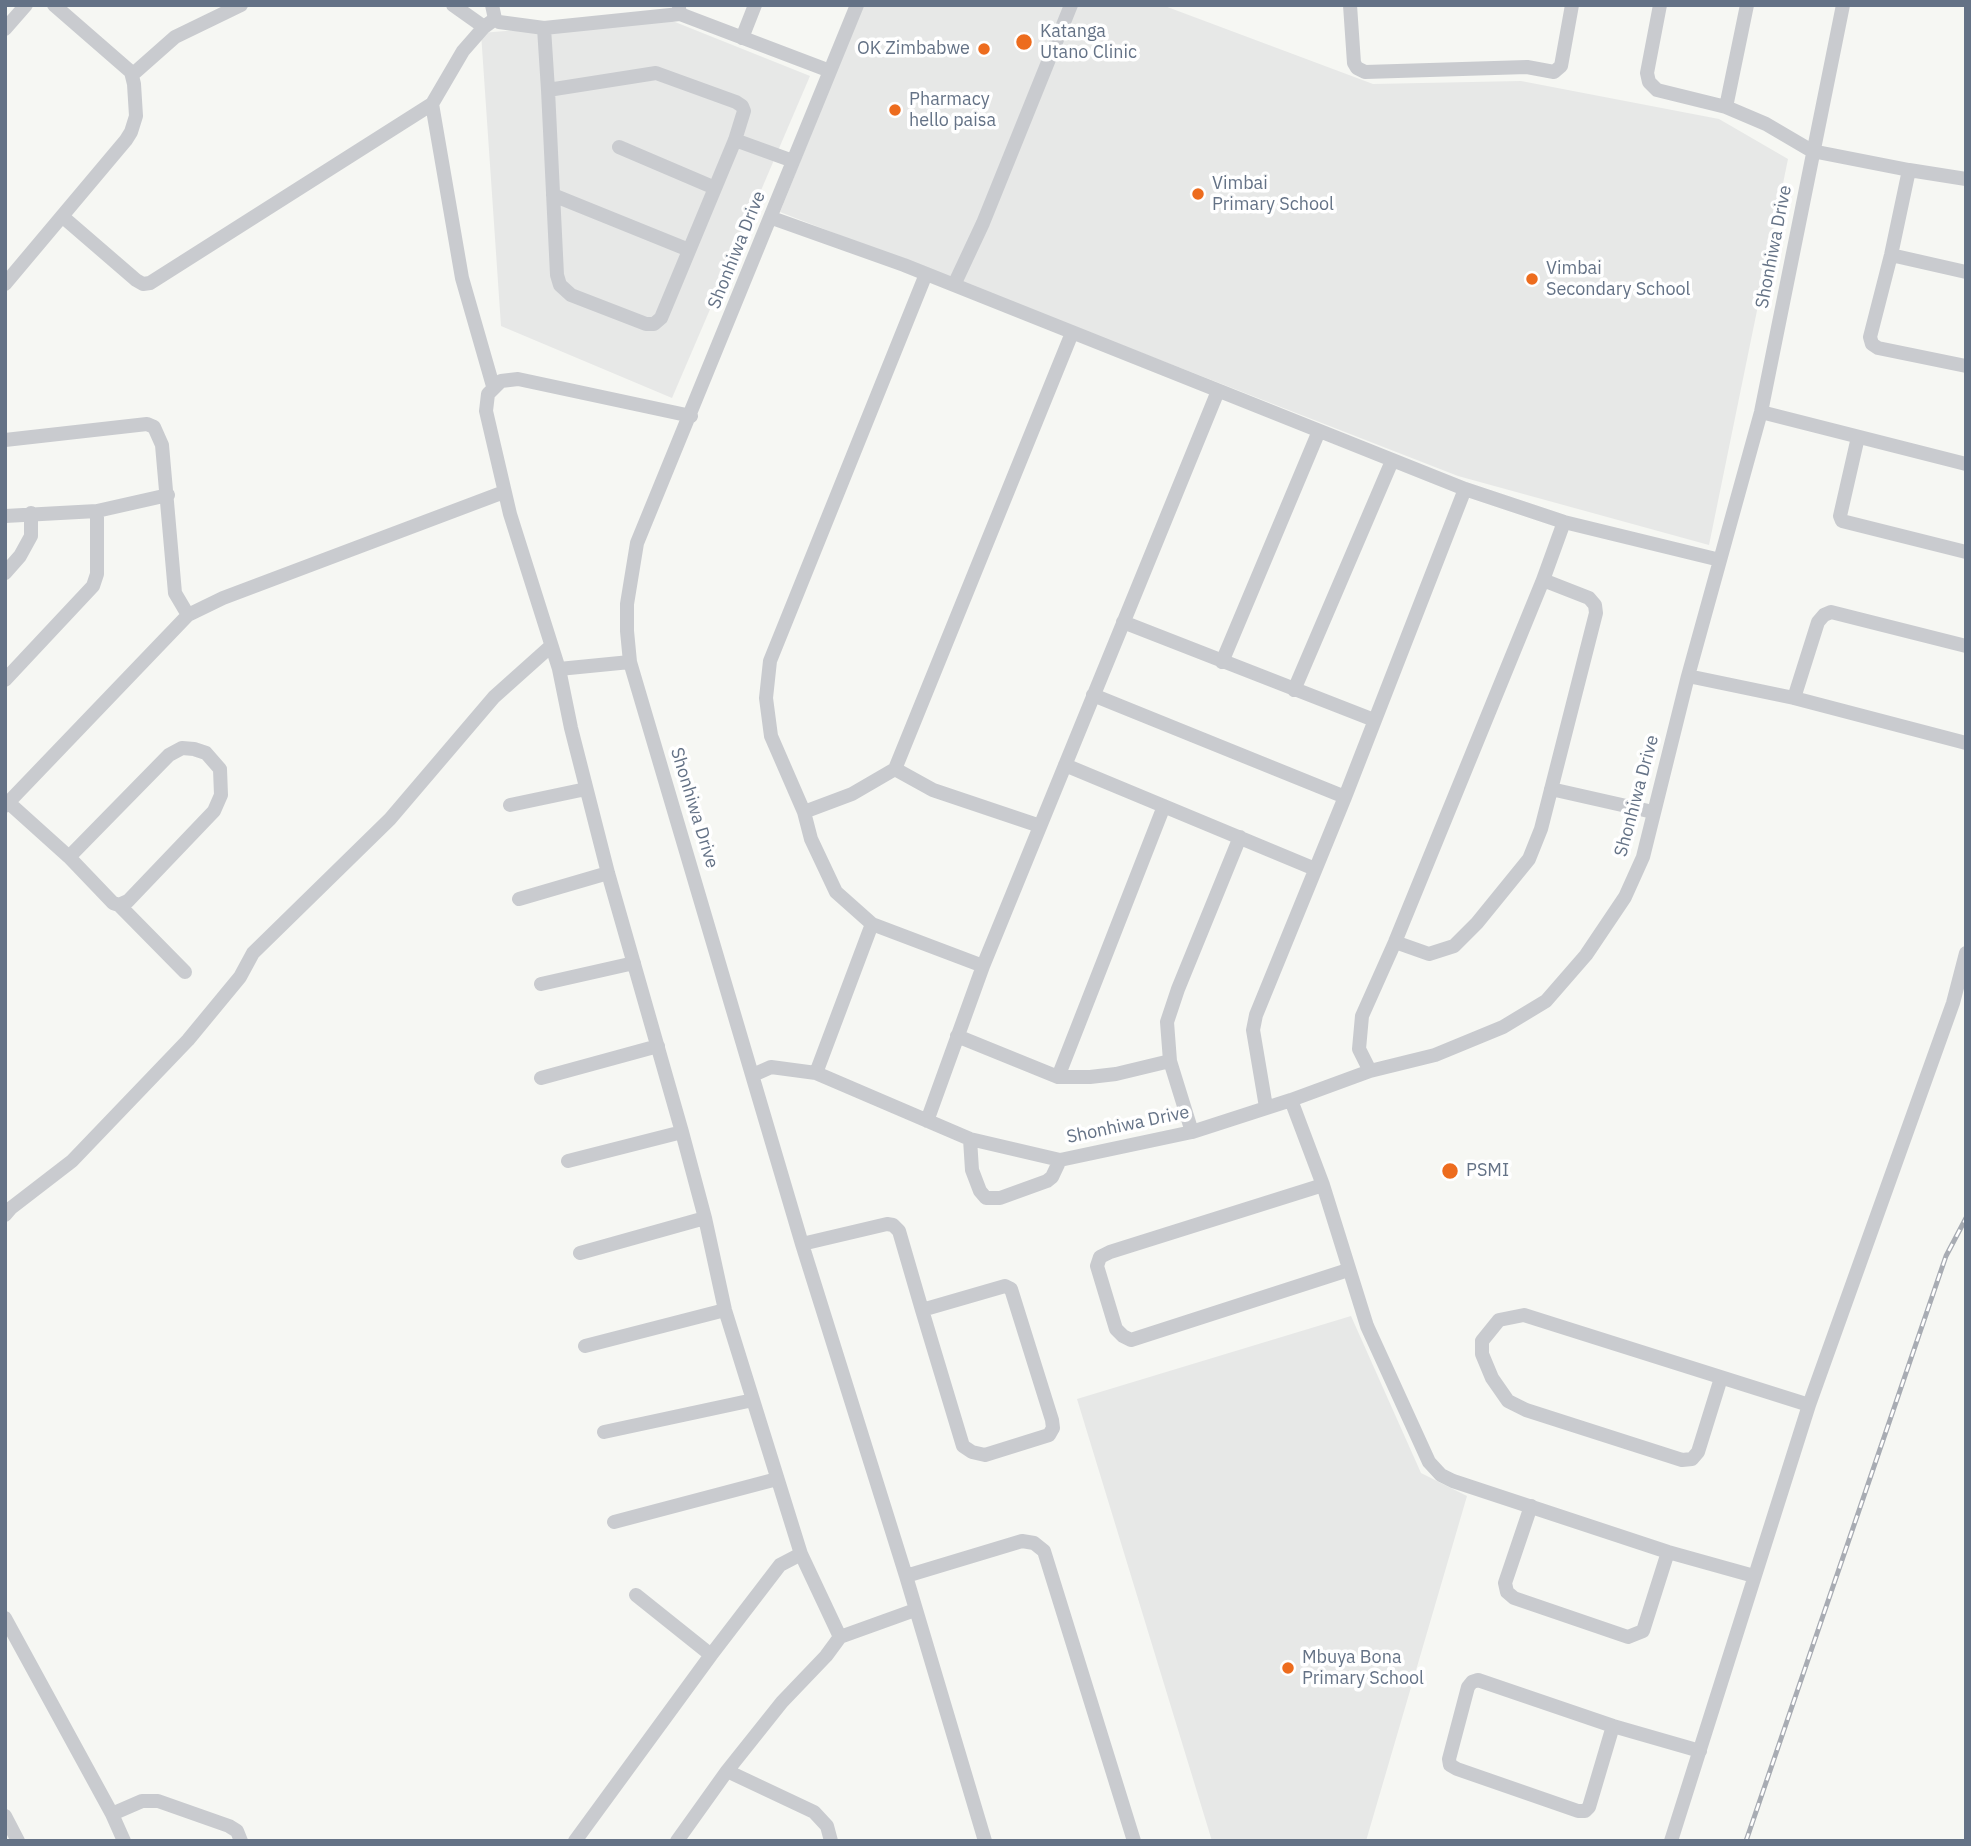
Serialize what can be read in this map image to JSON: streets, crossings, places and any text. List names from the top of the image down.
{
  "streets": {
    "street": ["Shonhiwa Drive"]
  },
  "places": [
    "Katanga Utano Clinic",
    "OK Zimbabwe",
    "Pharmacy hello paisa",
    "Vimbai Primary School",
    "Vimbai Secondary School",
    "PSMI",
    "Mbuya Bona Primary School"
  ]
}
